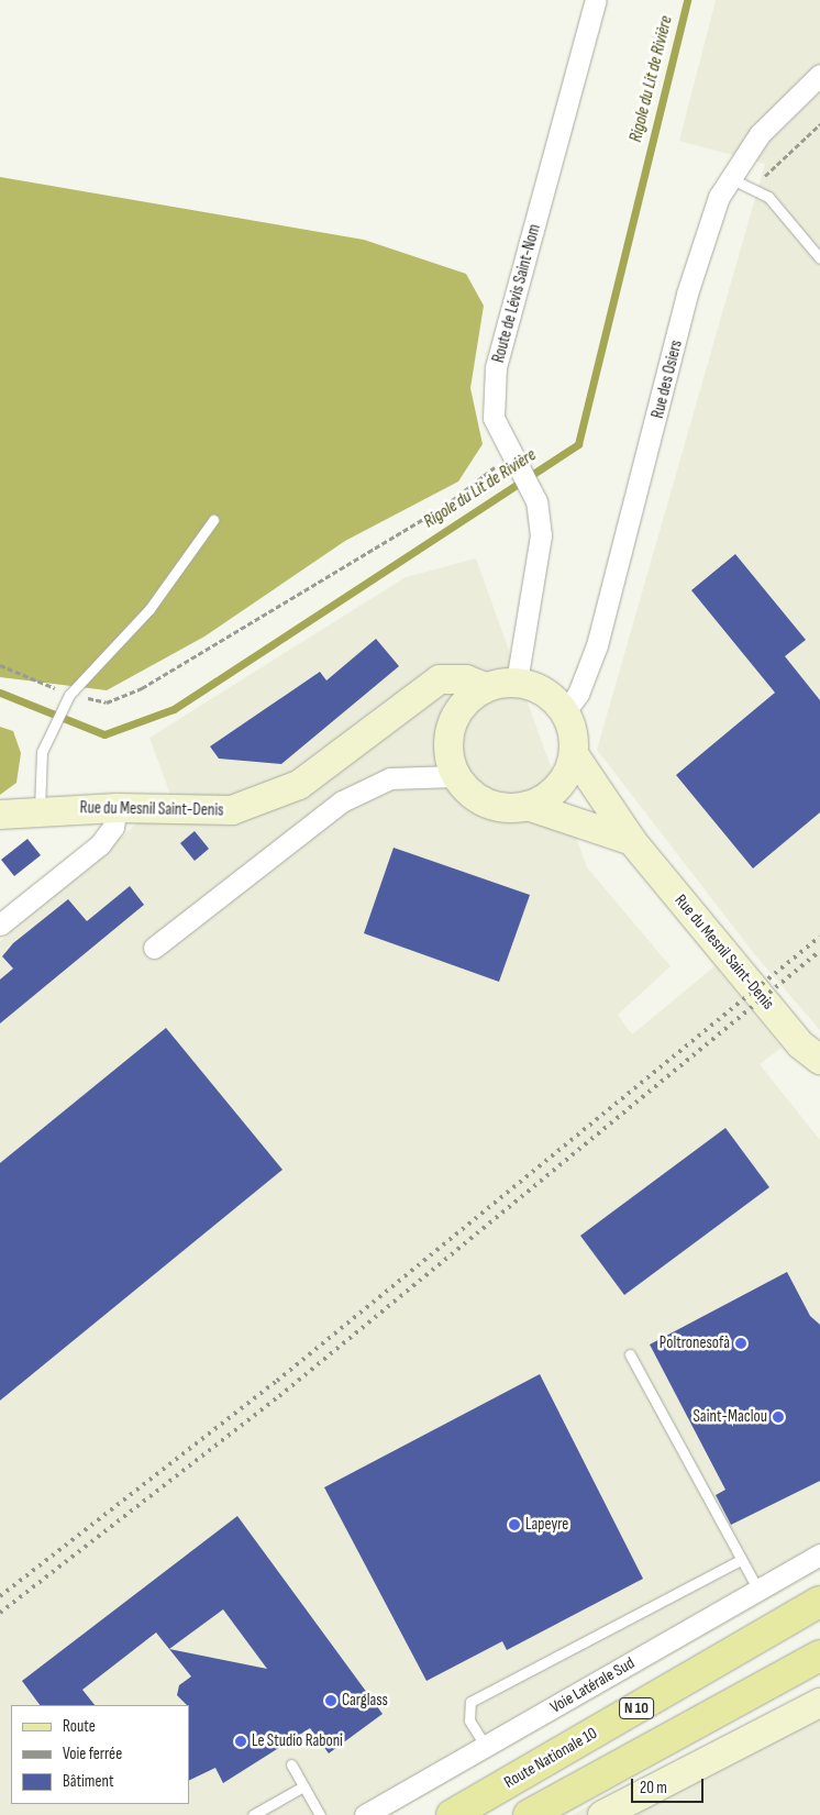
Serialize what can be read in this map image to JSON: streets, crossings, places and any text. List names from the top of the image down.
{
  "streets": {
    "main road": ["N 10", "Route Nationale 10"],
    "street": [
      "Route de Lévis Saint-Nom",
      "Rue des Osiers",
      "Rue du Mesnil Saint-Denis",
      "Voie Latérale Sud"
    ]
  },
  "crossings": [
    ["Route de Lévis Saint-Nom", "Rue des Osiers"],
    ["Route de Lévis Saint-Nom", "Rue du Mesnil Saint-Denis"],
    ["Rue des Osiers", "Rue du Mesnil Saint-Denis"]
  ],
  "water": ["Rigole du Lit de Rivière"],
  "places": [
    "Poltronesofà",
    "Saint-Maclou",
    "Lapeyre",
    "Carglass",
    "Le Studio Raboni"
  ],
  "legend": ["Route", "Voie ferrée", "Bâtiment"],
  "scale_bar": "20 m"
}
